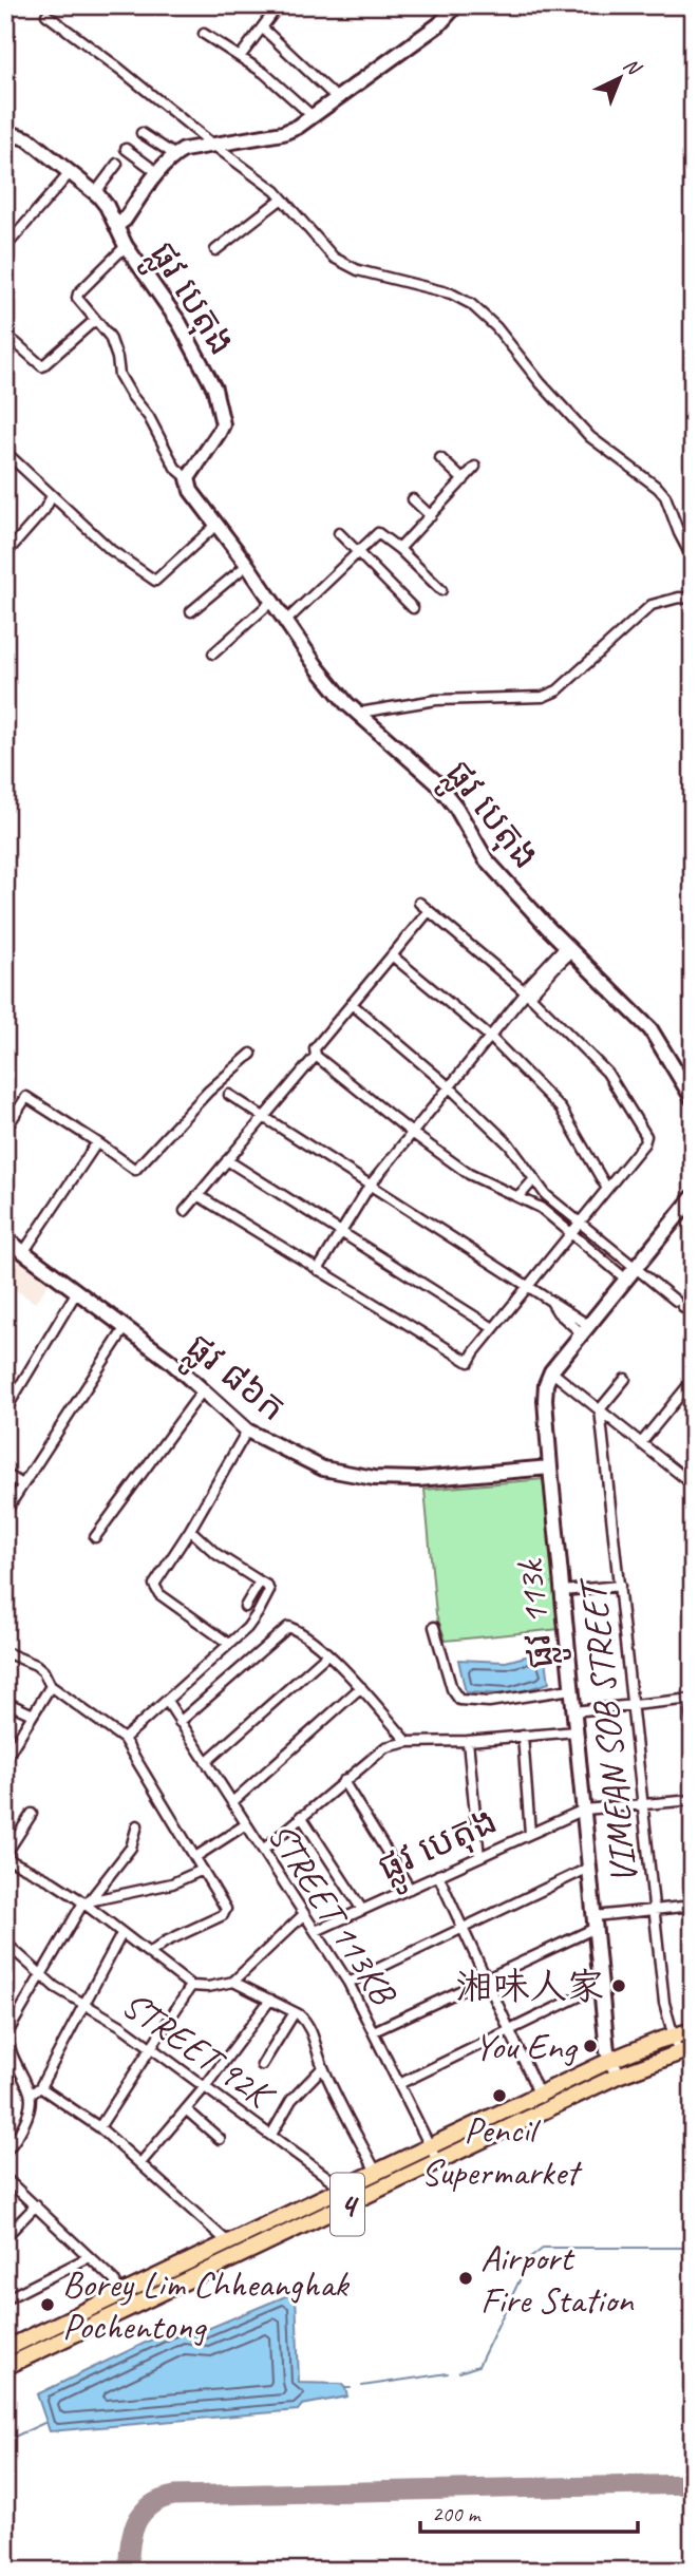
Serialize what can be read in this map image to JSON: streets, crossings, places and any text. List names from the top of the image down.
{
  "streets": {
    "highway": ["4"],
    "street": [
      "ផ្លូវ បេតុង",
      "ផ្លូវ ៨៦ក",
      "ផ្លូវ 113k",
      "VIMEAN SOB STREET",
      "STREET 113KB",
      "STREET 92K"
    ]
  },
  "crossings": [
    ["ផ្លូវ បេតុង", "ផ្លូវ 113k"],
    ["ផ្លូវ បេតុង", "STREET 113KB"],
    ["ផ្លូវ ៨៦ក", "ផ្លូវ 113k"],
    ["ផ្លូវ 113k", "4"],
    ["VIMEAN SOB STREET", "4"],
    ["STREET 113KB", "4"],
    ["STREET 92K", "4"]
  ],
  "places": [
    "湘味人家",
    "You Eng",
    "Pencil Supermarket",
    "Airport Fire Station",
    "Borey Lim Chheanghak Pochentong"
  ],
  "scale_bar": "200 m",
  "north": "top right"
}
